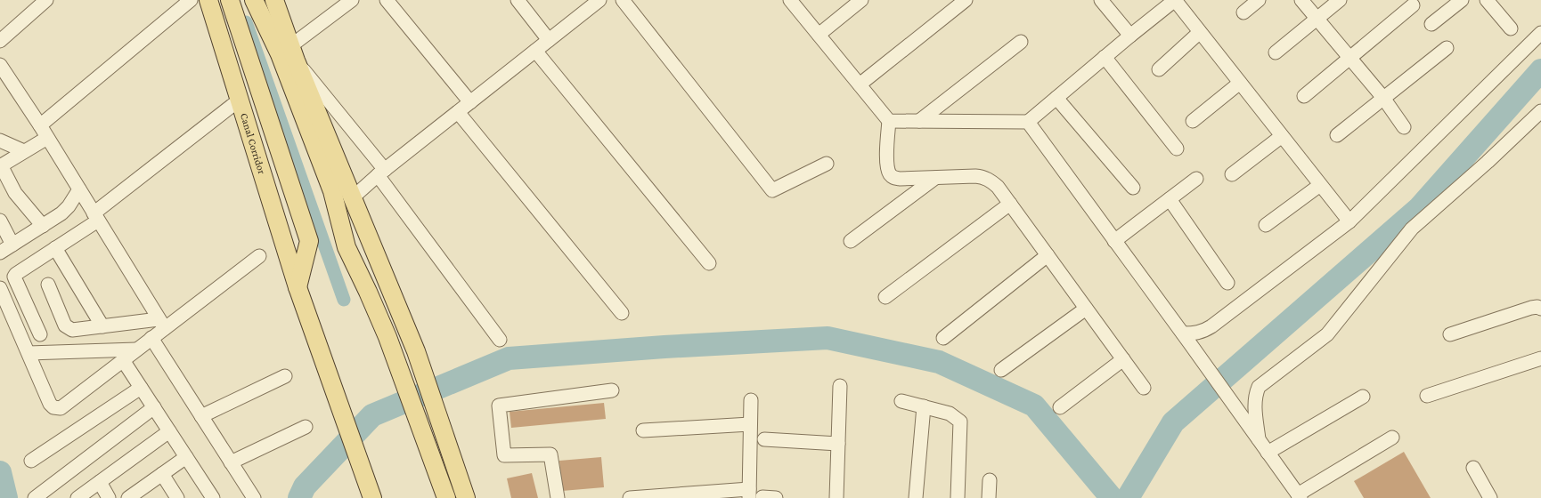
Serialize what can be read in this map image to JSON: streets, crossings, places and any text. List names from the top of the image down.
{
  "streets": {
    "main road": ["Canal Corridor"]
  }
}
